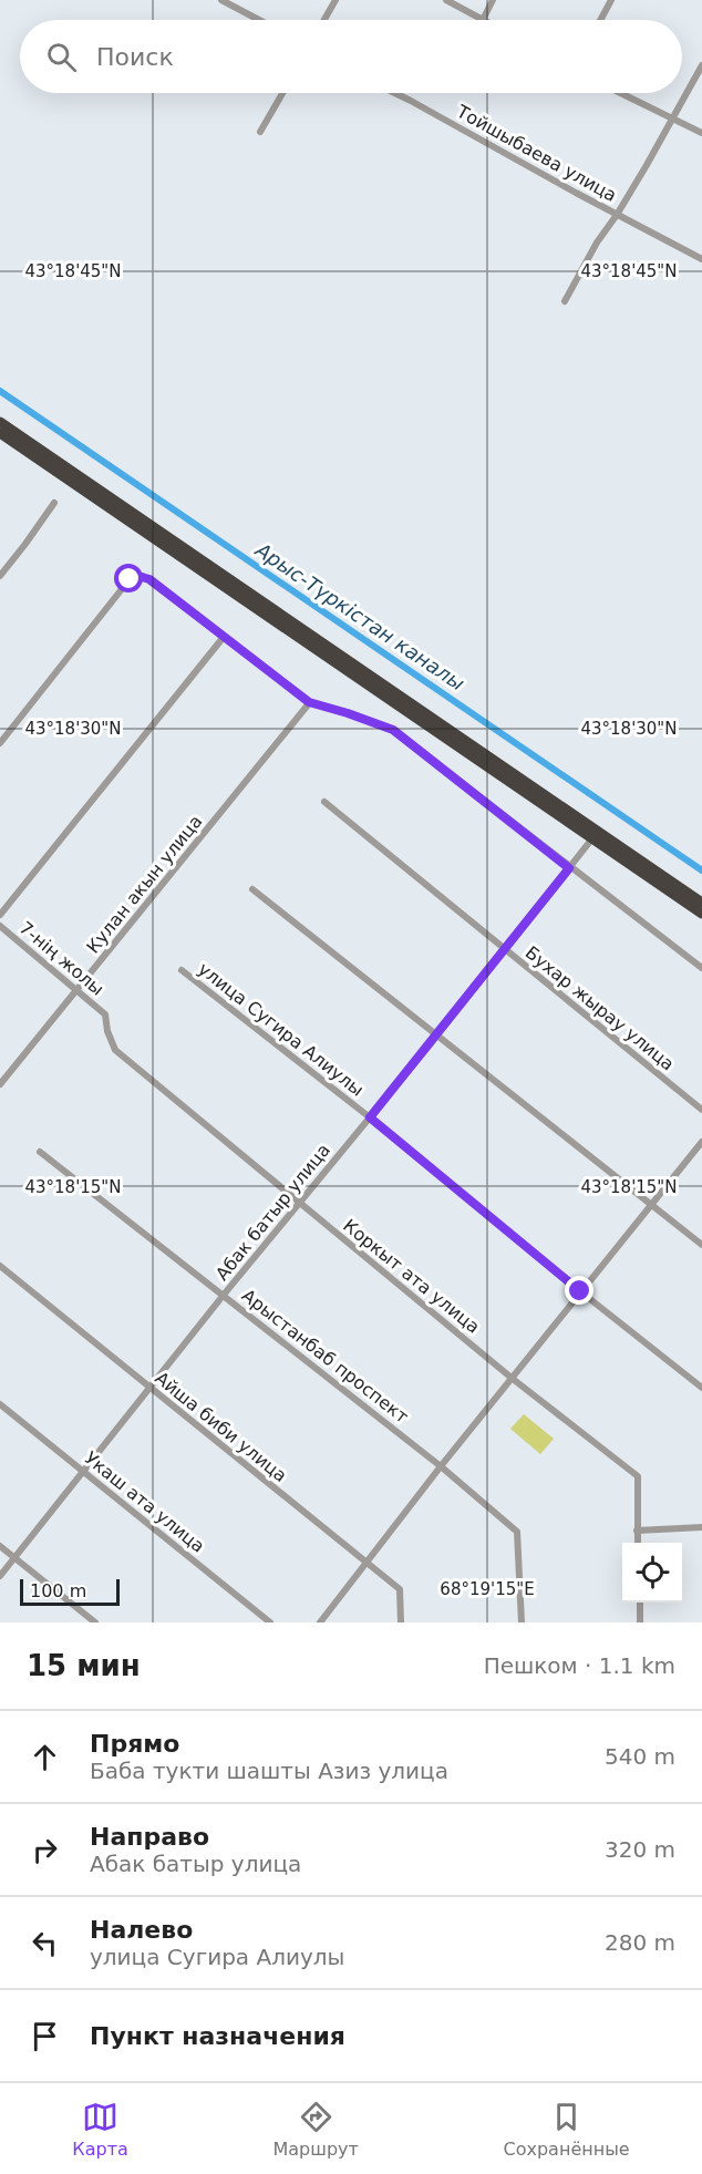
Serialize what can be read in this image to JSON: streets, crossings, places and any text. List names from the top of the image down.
{
  "streets": {
    "street": [
      "Тойшыбаева улица",
      "Кулан акын улица",
      "7-нің жолы",
      "Бухар жырау улица",
      "улица Сугира Алиулы",
      "Абак батыр улица",
      "Коркыт ата улица",
      "Арыстанбаб проспект",
      "Айша биби улица",
      "Укаш ата улица"
    ]
  },
  "crossings": [
    ["Кулан акын улица", "7-нің жолы"],
    ["7-нің жолы", "Коркыт ата улица"],
    ["Бухар жырау улица", "Абак батыр улица"],
    ["улица Сугира Алиулы", "Абак батыр улица"],
    ["Абак батыр улица", "Коркыт ата улица"],
    ["Абак батыр улица", "Арыстанбаб проспект"],
    ["Абак батыр улица", "Айша биби улица"],
    ["Абак батыр улица", "Укаш ата улица"]
  ],
  "water": ["Арыс-Түркістан каналы"],
  "scale_bar": "100 m",
  "page": {
    "search": "Поиск",
    "scale": "100 m",
    "heading": ["15 мин", "Пешком · 1.1 km"],
    "list": [
      ["Прямо", "Баба тукти шашты Азиз улица", "540 m"],
      ["Направо", "Абак батыр улица", "320 m"],
      ["Налево", "улица Сугира Алиулы", "280 m"],
      "Пункт назначения"
    ],
    "nav": ["Карта", "Маршрут", "Сохранённые"]
  },
  "coordinates": [
    "43°18'45\"N",
    "43°18'30\"N",
    "43°18'15\"N",
    "68°19'15\"E"
  ]
}
